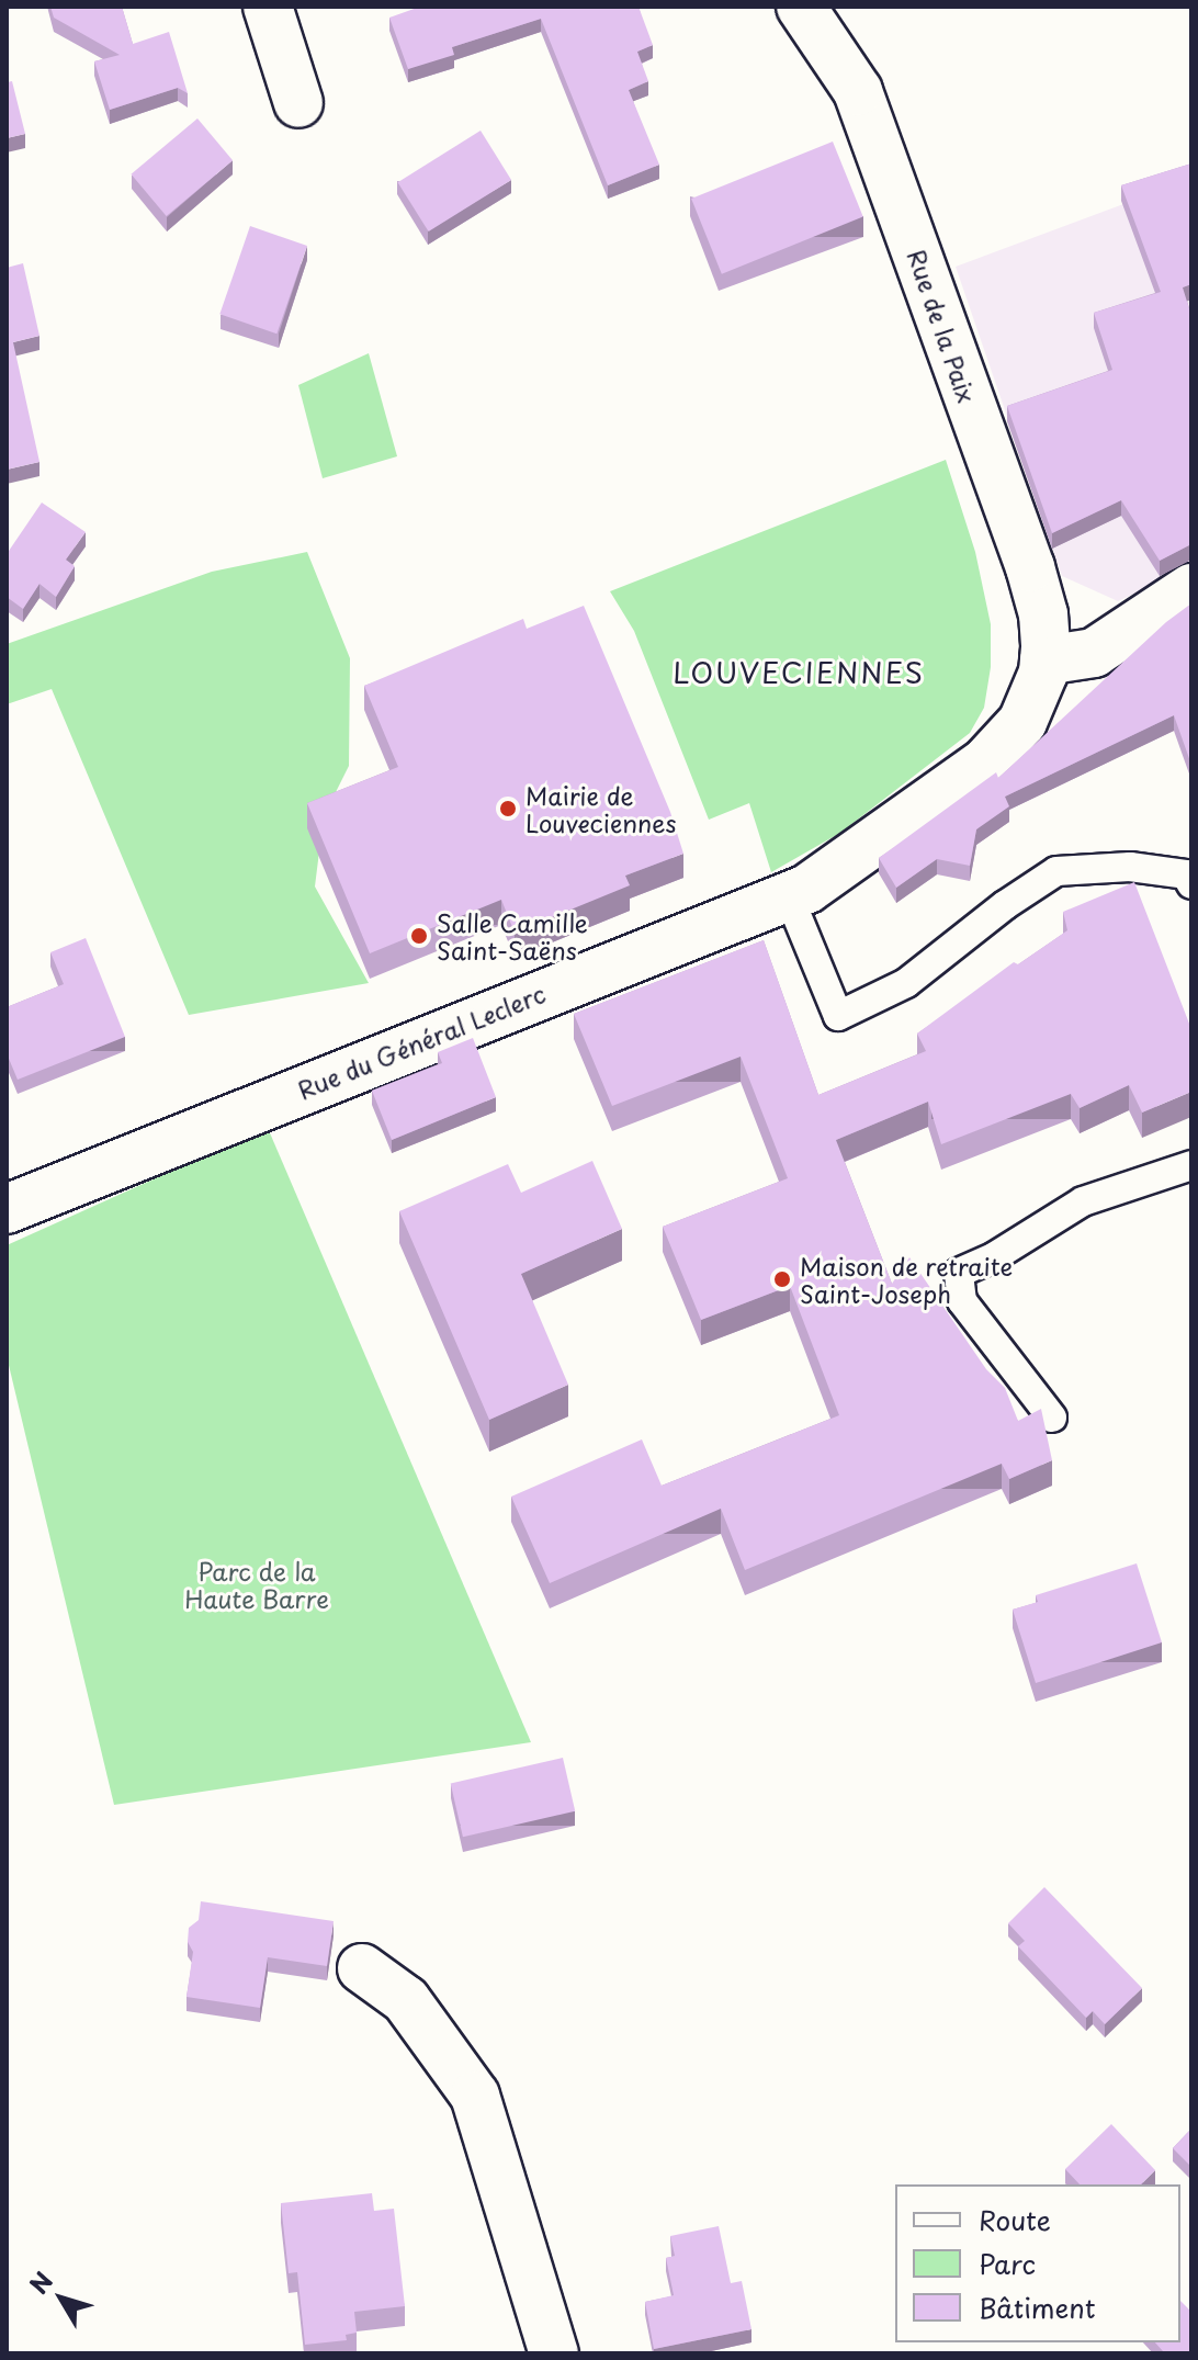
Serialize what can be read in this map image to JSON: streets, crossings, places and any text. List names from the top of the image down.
{
  "streets": {
    "street": ["Rue de la Paix", "Rue du Général Leclerc"]
  },
  "crossings": [
    ["Rue de la Paix", "Rue du Général Leclerc"]
  ],
  "districts": ["LOUVECIENNES"],
  "parks": ["Parc de la Haute Barre"],
  "places": ["Mairie de Louveciennes", "Salle Camille Saint-Saëns", "Maison de retraite Saint-Joseph"],
  "legend": ["Route", "Parc", "Bâtiment"],
  "north": "top left"
}
